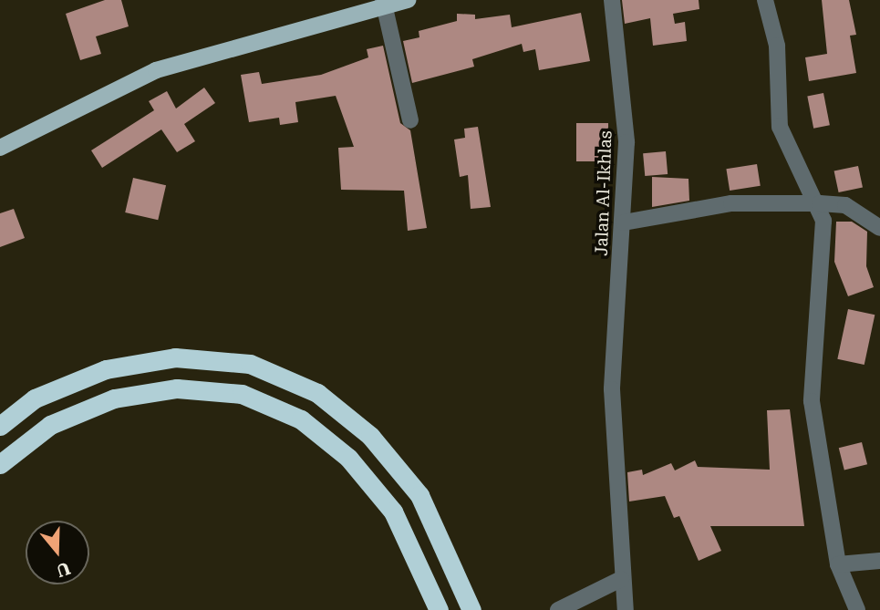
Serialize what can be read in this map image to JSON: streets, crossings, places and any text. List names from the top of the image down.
{
  "streets": {
    "street": ["Jalan Al-Ikhlas"]
  },
  "north": "bottom"
}
